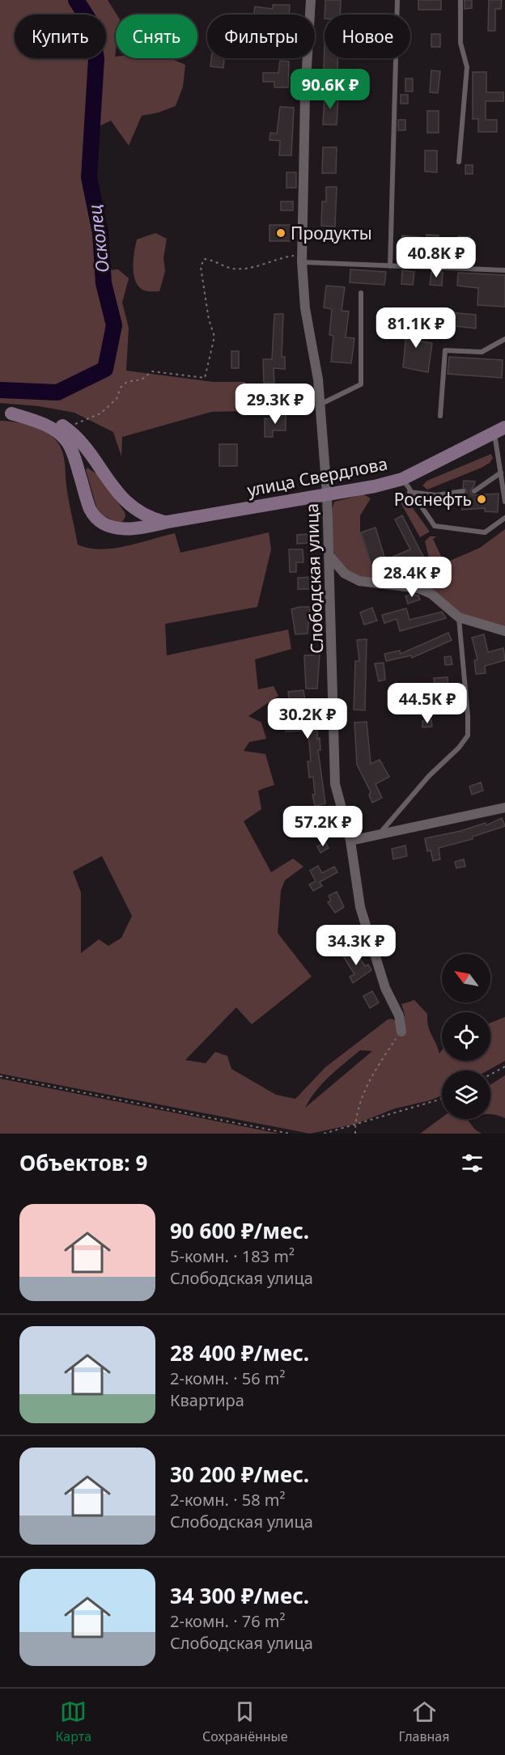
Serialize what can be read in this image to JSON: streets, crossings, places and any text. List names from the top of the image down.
{
  "streets": {
    "main road": ["улица Свердлова"],
    "street": ["Слободская улица"]
  },
  "crossings": [
    ["улица Свердлова", "Слободская улица"]
  ],
  "water": ["Осколец"],
  "places": ["Продукты", "Роснефть"],
  "north": "top left",
  "page": {
    "chip": [
      "Купить",
      "Снять",
      "Фильтры",
      "Новое"
    ],
    "price": [
      "90.6K ₽",
      "40.8K ₽",
      "81.1K ₽",
      "29.3K ₽",
      "28.4K ₽",
      "44.5K ₽",
      "30.2K ₽",
      "57.2K ₽",
      "34.3K ₽"
    ],
    "heading": "Объектов: 9",
    "list": [
      {
        "name": "90 600 ₽/мес.",
        "note": "5-комн. · 183 m² · Слободская улица"
      },
      {
        "name": "28 400 ₽/мес.",
        "note": "2-комн. · 56 m² · Квартира"
      },
      {
        "name": "30 200 ₽/мес.",
        "note": "2-комн. · 58 m² · Слободская улица"
      },
      {
        "name": "34 300 ₽/мес.",
        "note": "2-комн. · 76 m² · Слободская улица"
      }
    ],
    "tabs": ["Карта", "Сохранённые", "Главная"]
  }
}
